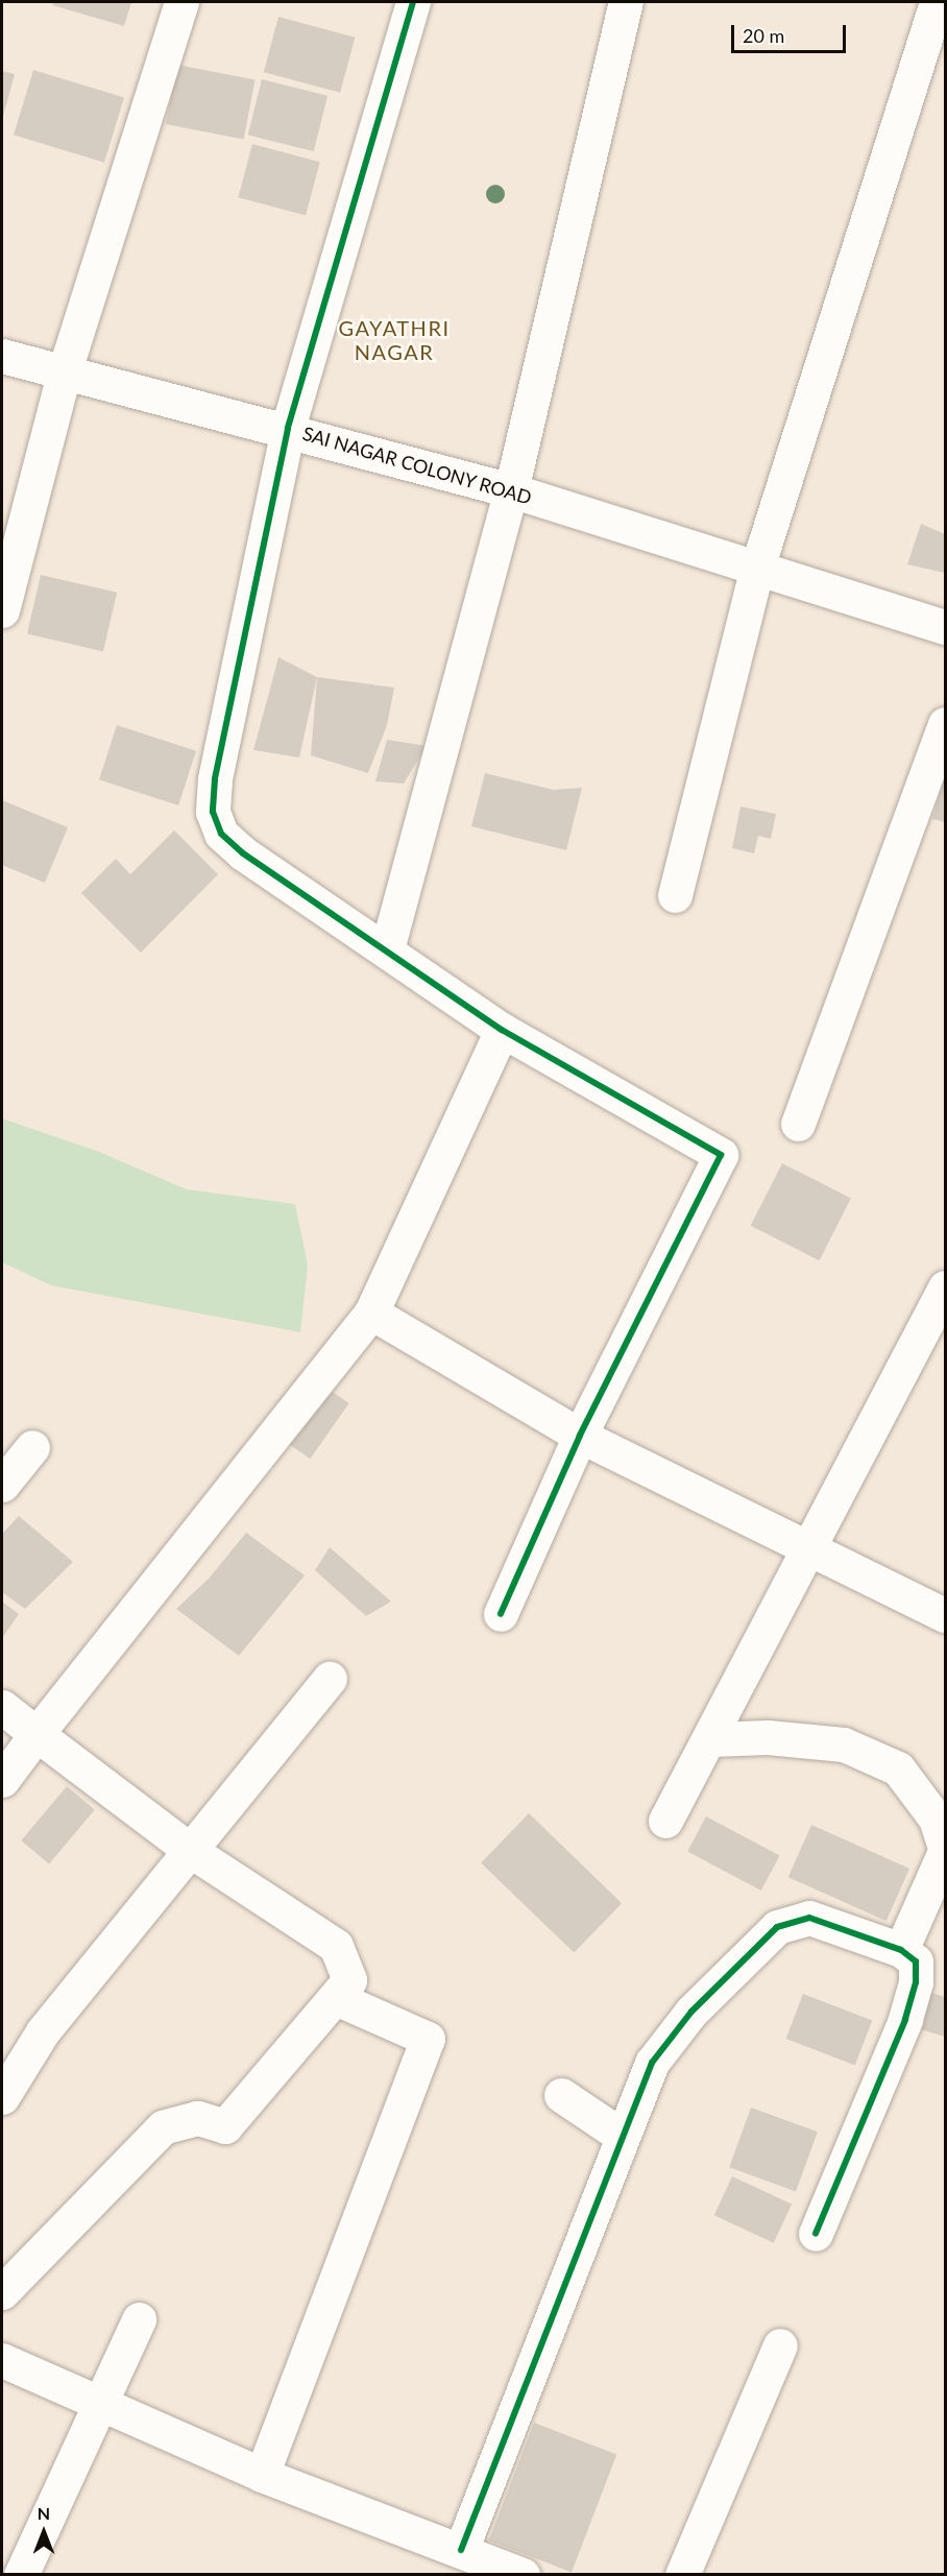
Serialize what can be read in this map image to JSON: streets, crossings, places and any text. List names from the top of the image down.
{
  "streets": {
    "street": ["SAI NAGAR COLONY ROAD"]
  },
  "districts": ["GAYATHRI NAGAR"],
  "scale_bar": "20 m",
  "north": "top"
}
